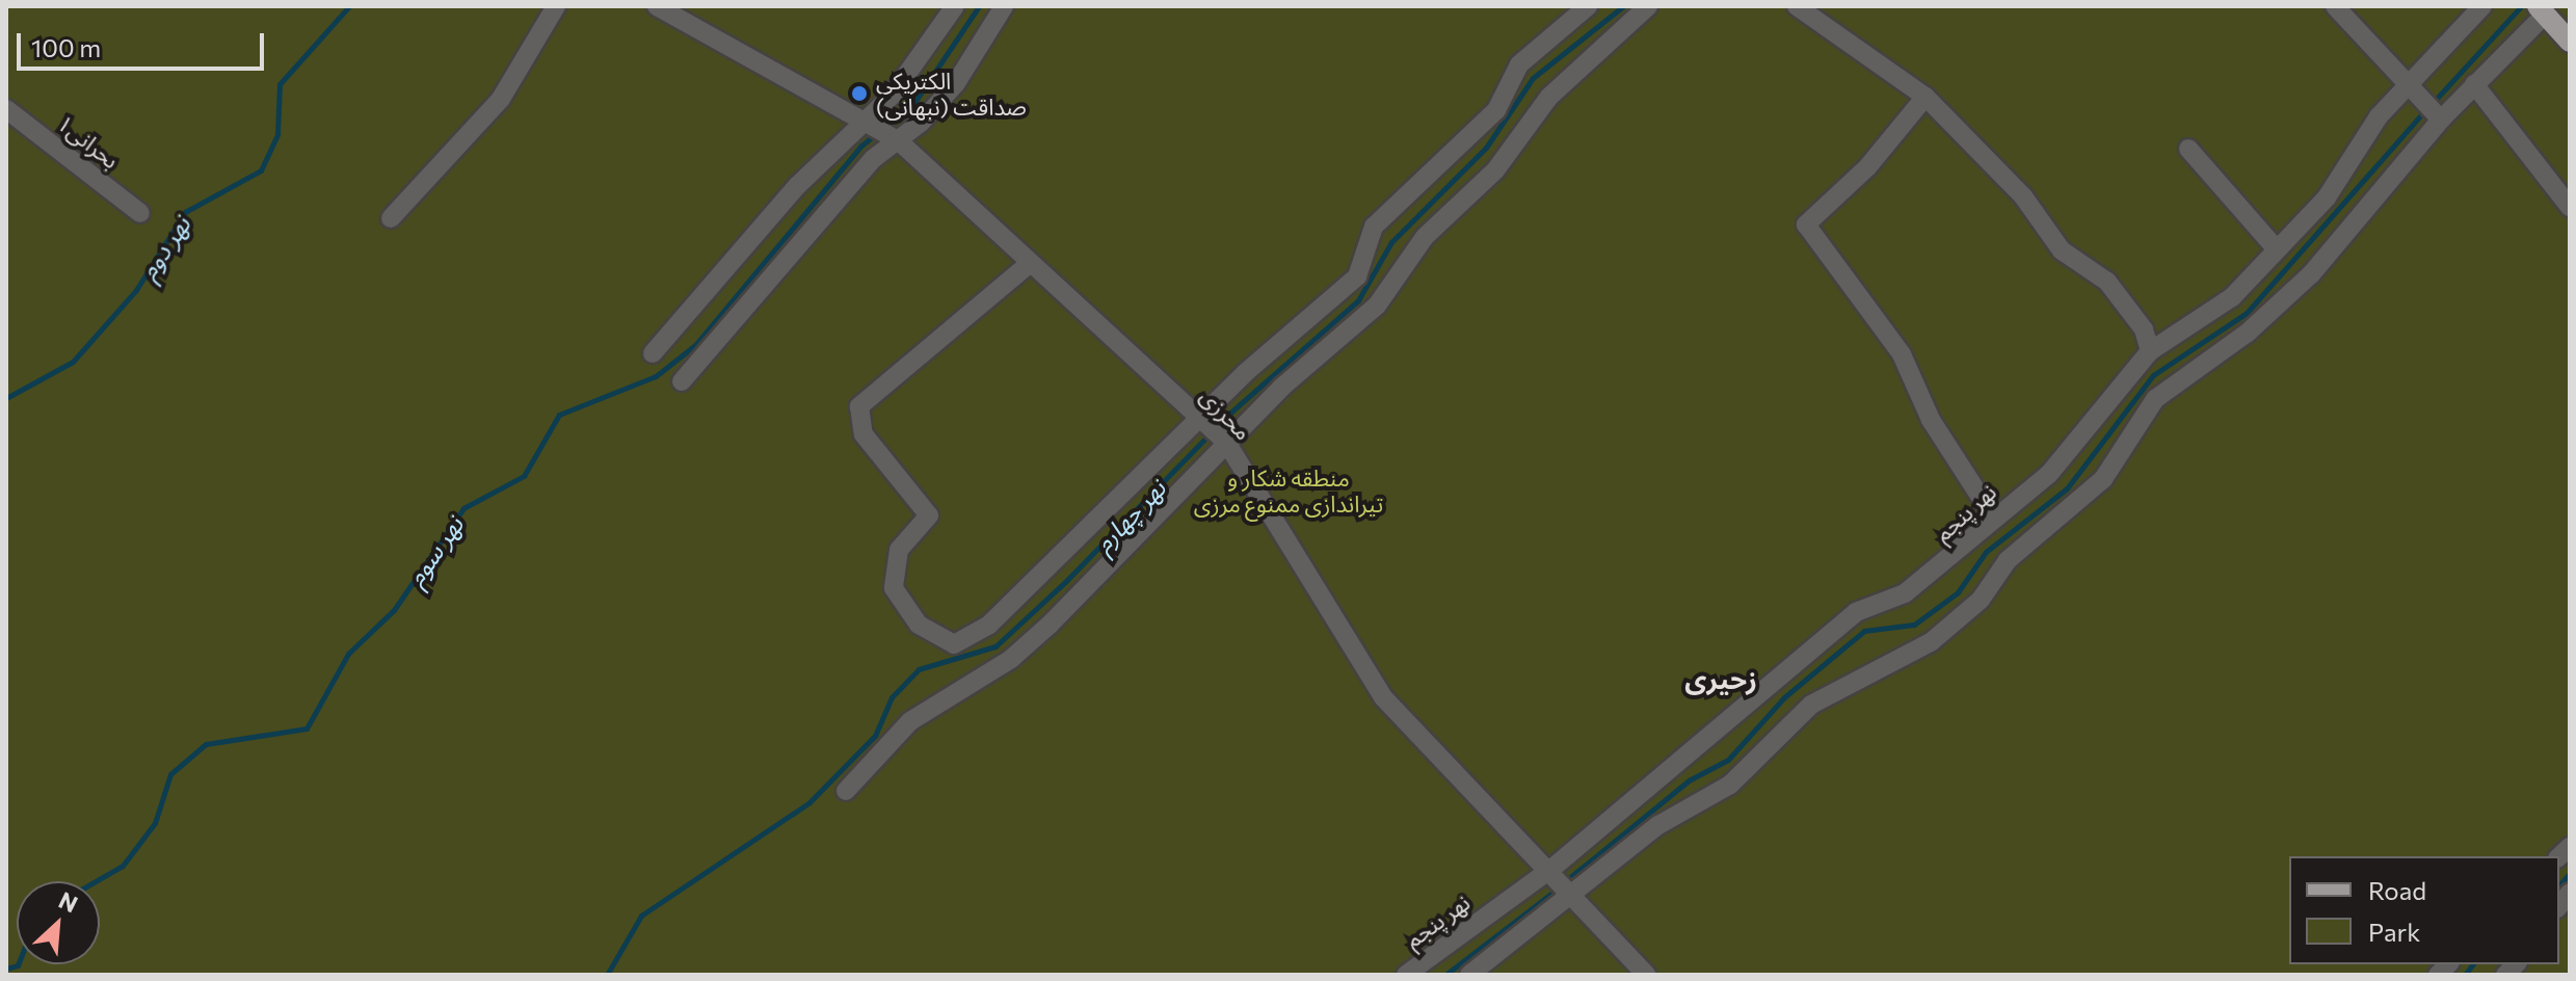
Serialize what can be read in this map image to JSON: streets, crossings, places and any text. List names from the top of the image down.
{
  "streets": {
    "street": ["بحرانی۱", "محرزی", "نهر پنجم"]
  },
  "crossings": [
    ["محرزی", "نهر پنجم"]
  ],
  "districts": ["زحیری"],
  "water": ["نهر دوم", "نهر چهارم", "نهر سوم"],
  "parks": ["منطقه شکار و تیراندازی ممنوع مرزی"],
  "places": ["الکتریکی صداقت (نبهانی)"],
  "legend": ["Road", "Park"],
  "scale_bar": "100 m",
  "north": "top right"
}
